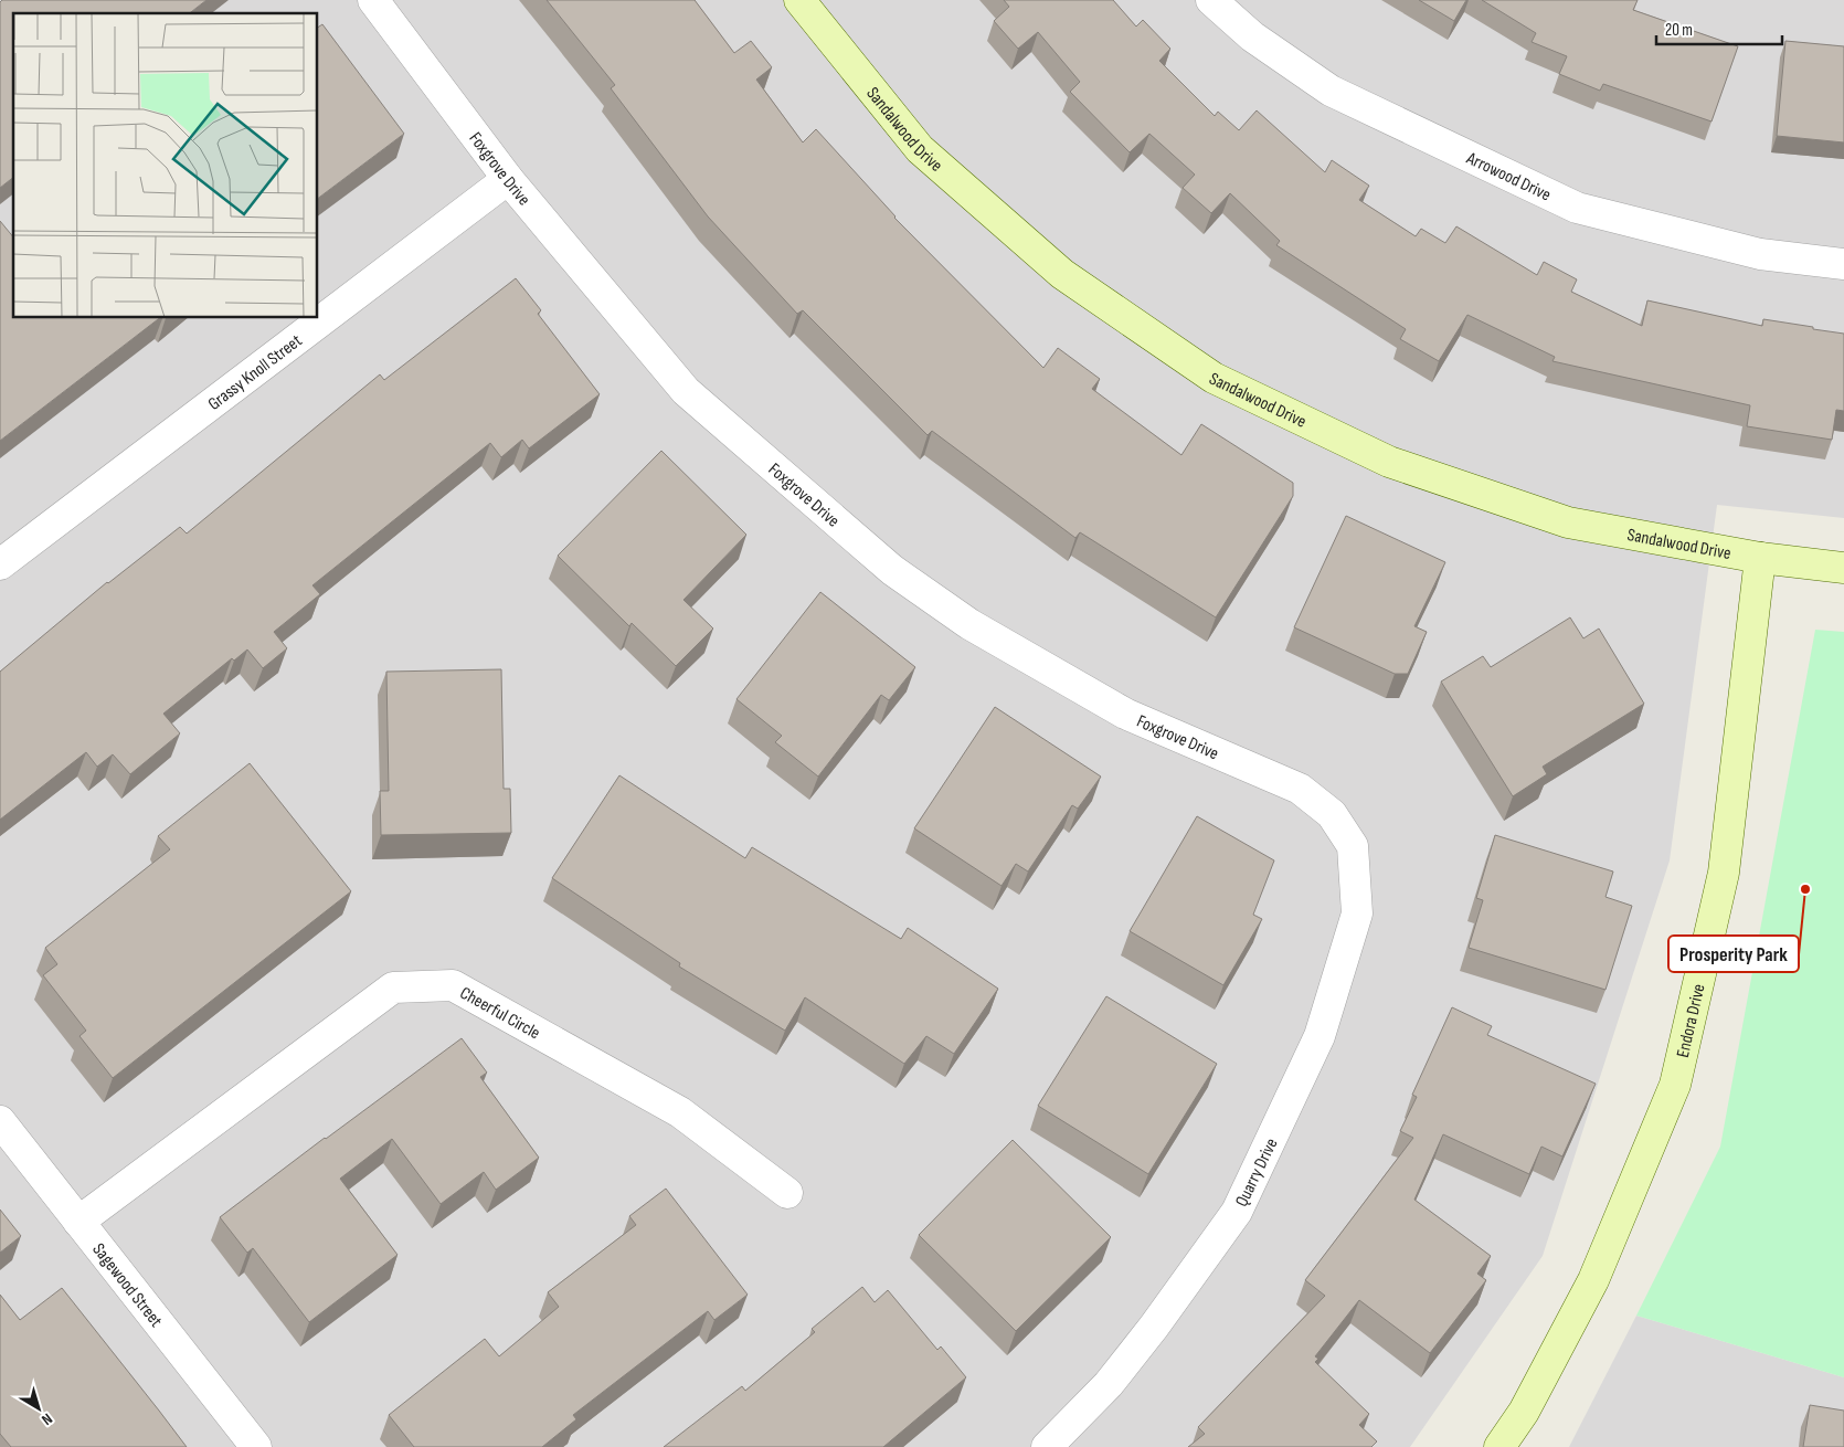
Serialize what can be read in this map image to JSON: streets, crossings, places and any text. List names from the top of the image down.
{
  "streets": {
    "street": [
      "Sandalwood Drive",
      "Foxgrove Drive",
      "Arrowood Drive",
      "Grassy Knoll Street",
      "Cheerful Circle",
      "Endora Drive",
      "Quarry Drive",
      "Sagewood Street"
    ]
  },
  "crossings": [
    ["Sandalwood Drive", "Endora Drive"],
    ["Foxgrove Drive", "Grassy Knoll Street"],
    ["Foxgrove Drive", "Quarry Drive"],
    ["Cheerful Circle", "Sagewood Street"]
  ],
  "places": ["Prosperity Park"],
  "scale_bar": "20 m",
  "north": "bottom right"
}
